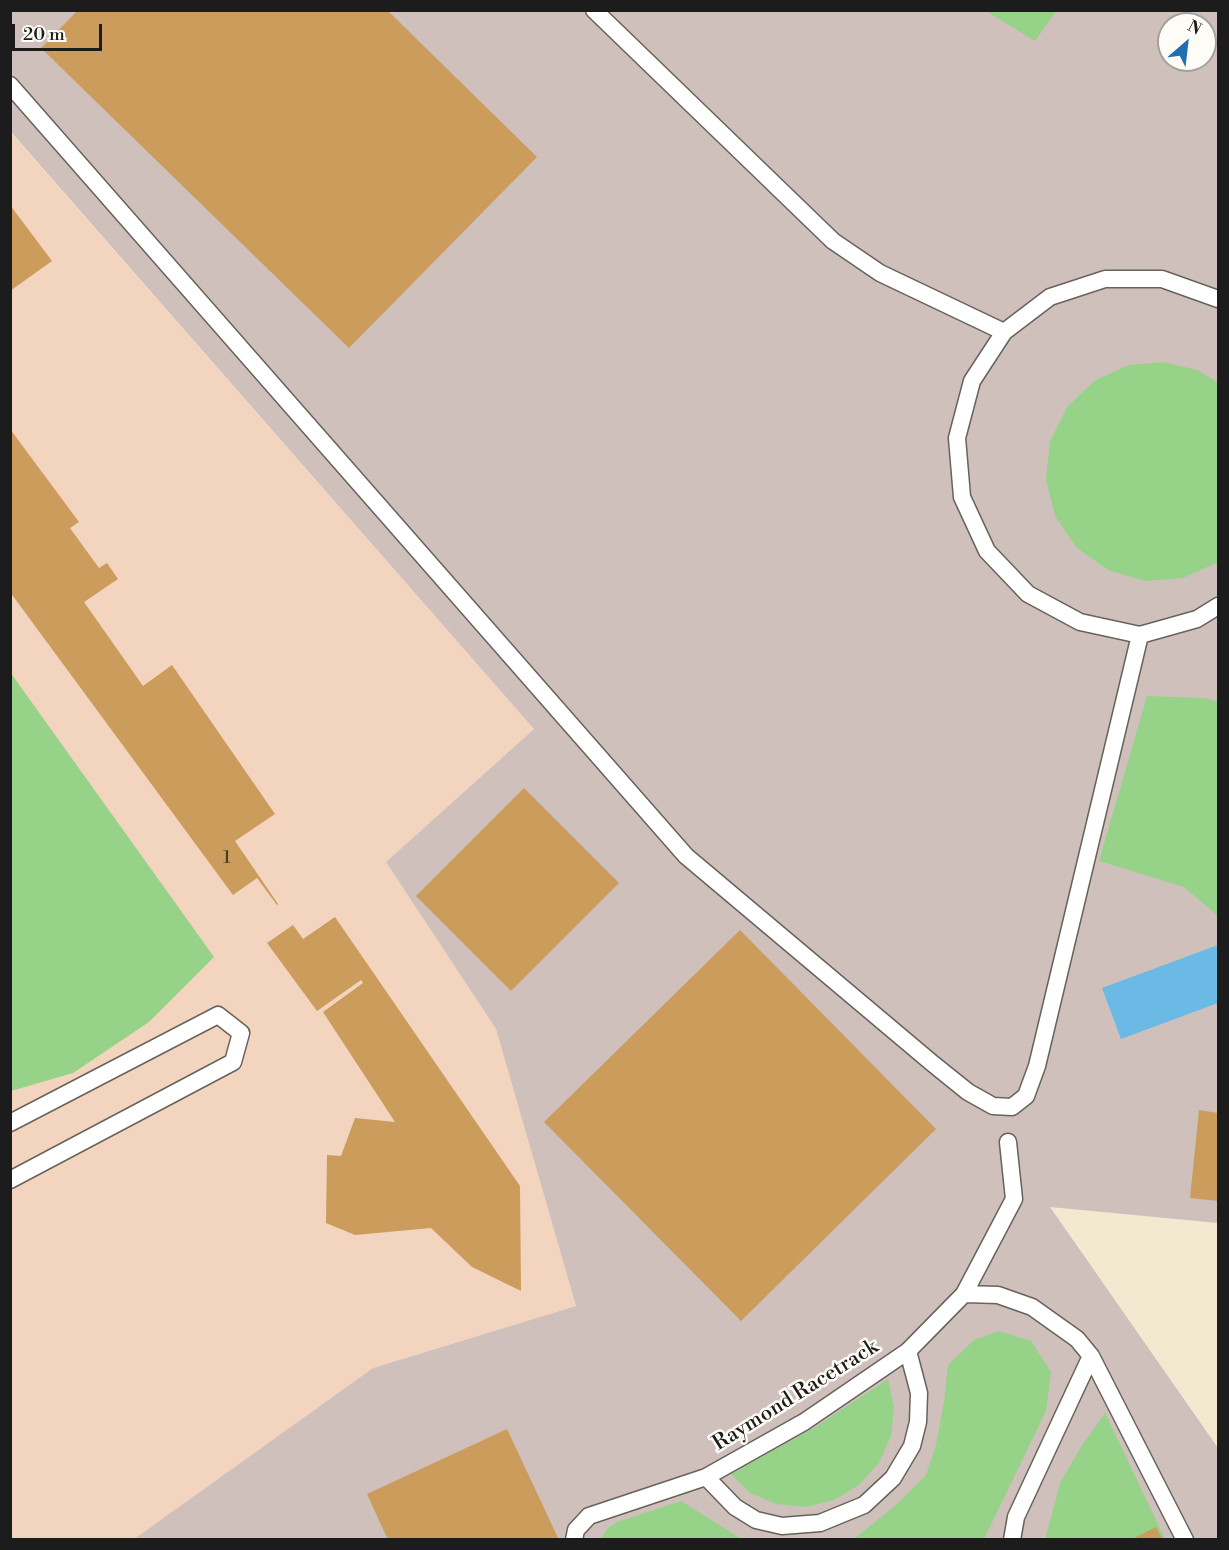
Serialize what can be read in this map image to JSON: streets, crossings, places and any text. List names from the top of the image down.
{
  "streets": {
    "lane": ["Raymond Racetrack"]
  },
  "house_numbers": ["1"],
  "scale_bar": "20 m",
  "north": "top right"
}
